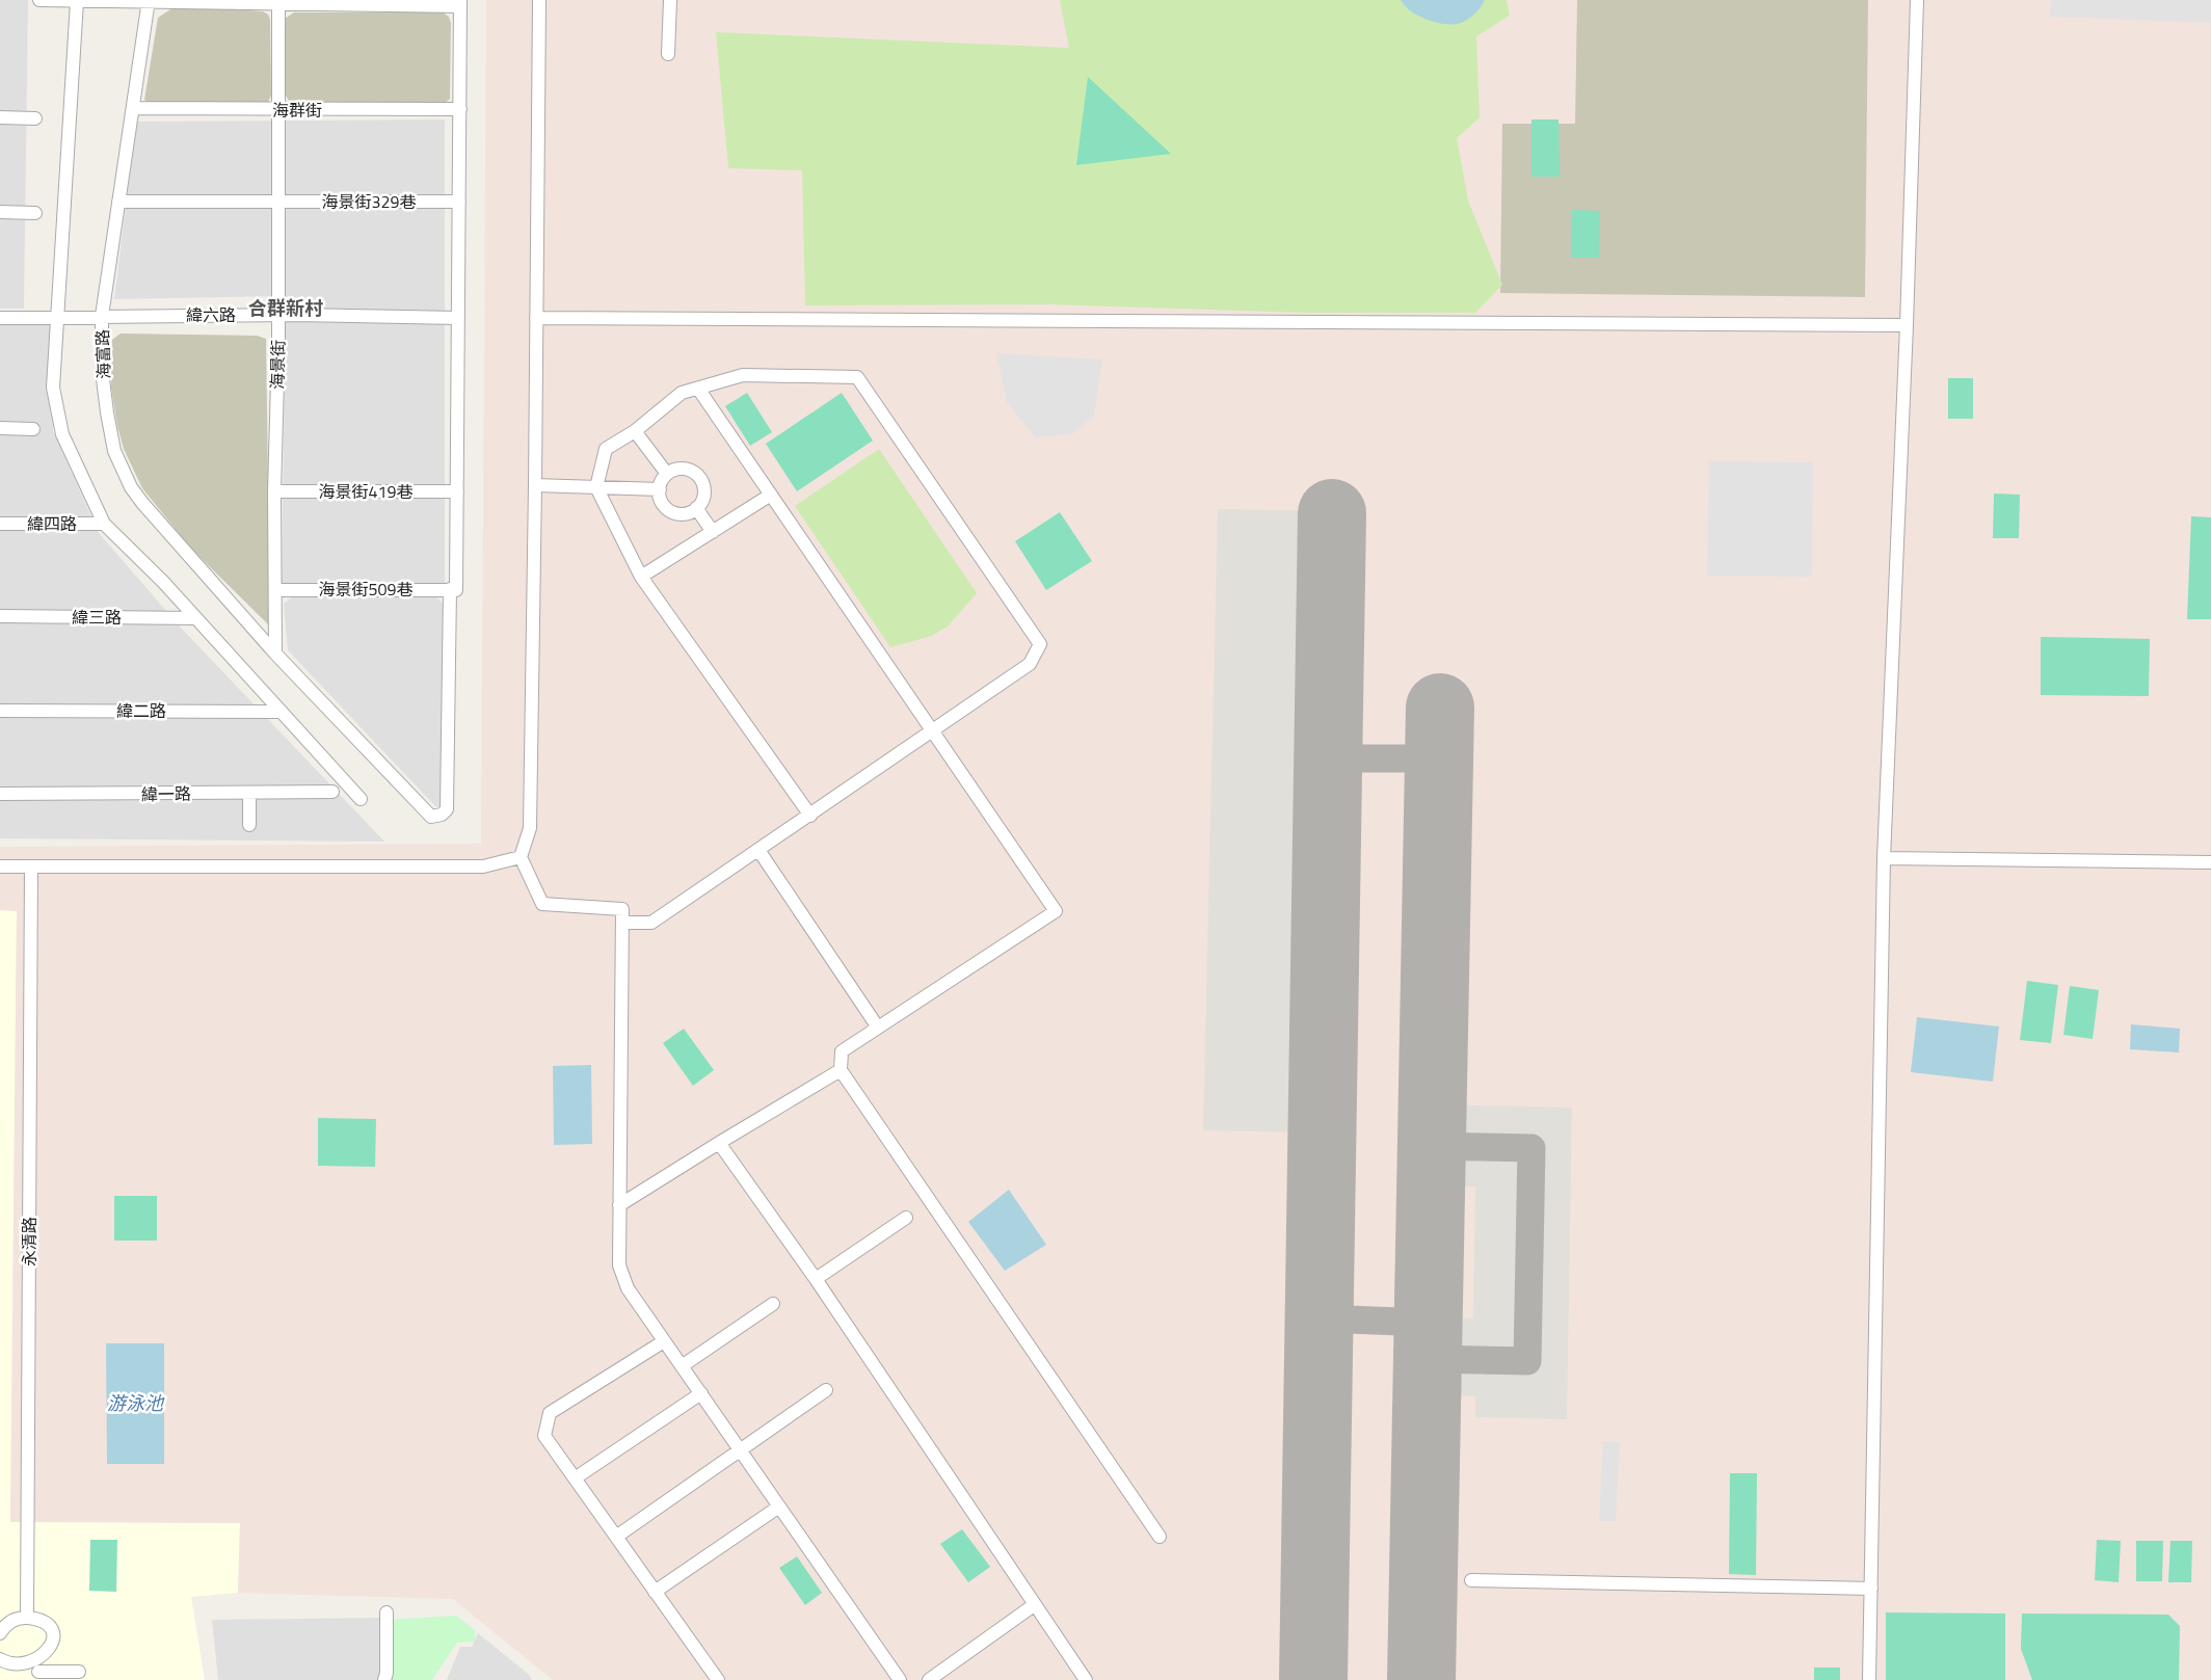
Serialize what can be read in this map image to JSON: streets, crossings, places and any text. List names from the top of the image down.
{
  "streets": {
    "street": [
      "海群街",
      "海景街329巷",
      "緯六路",
      "海富路",
      "海景街",
      "海景街419巷",
      "緯四路",
      "海景街509巷",
      "緯三路",
      "緯二路",
      "緯一路",
      "永清路"
    ]
  },
  "crossings": [
    ["海群街", "海富路"],
    ["海群街", "海景街"],
    ["海景街329巷", "海富路"],
    ["海景街329巷", "海景街"],
    ["緯六路", "海富路"],
    ["緯六路", "海景街"],
    ["海富路", "海景街"],
    ["海富路", "海景街509巷"],
    ["海景街", "海景街419巷"],
    ["海景街", "海景街509巷"]
  ],
  "districts": ["合群新村"],
  "water": ["游泳池"]
}
